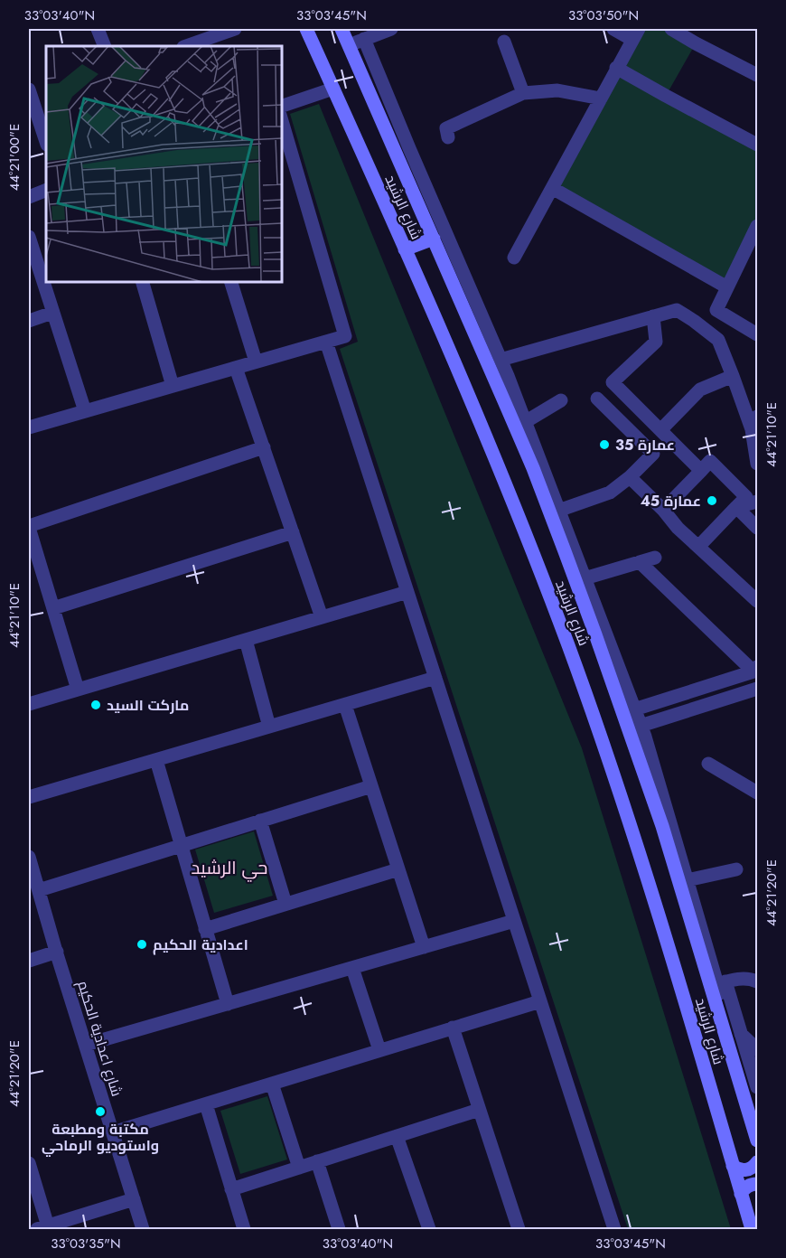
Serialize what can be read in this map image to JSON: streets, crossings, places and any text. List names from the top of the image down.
{
  "streets": {
    "street": ["شارع الرشيد", "شارع اعدادية الحكيم"]
  },
  "districts": ["حي الرشيد"],
  "places": [
    "عمارة 35",
    "عمارة 45",
    "ماركت السيد",
    "اعدادية الحكيم",
    "مكتبة ومطبعة واستوديو الرماحي"
  ],
  "coordinates": [
    "33°03'40\"N",
    "33°03'45\"N",
    "33°03'50\"N",
    "44°21'00\"E",
    "44°21'10\"E",
    "44°21'20\"E",
    "33°03'35\"N"
  ]
}
